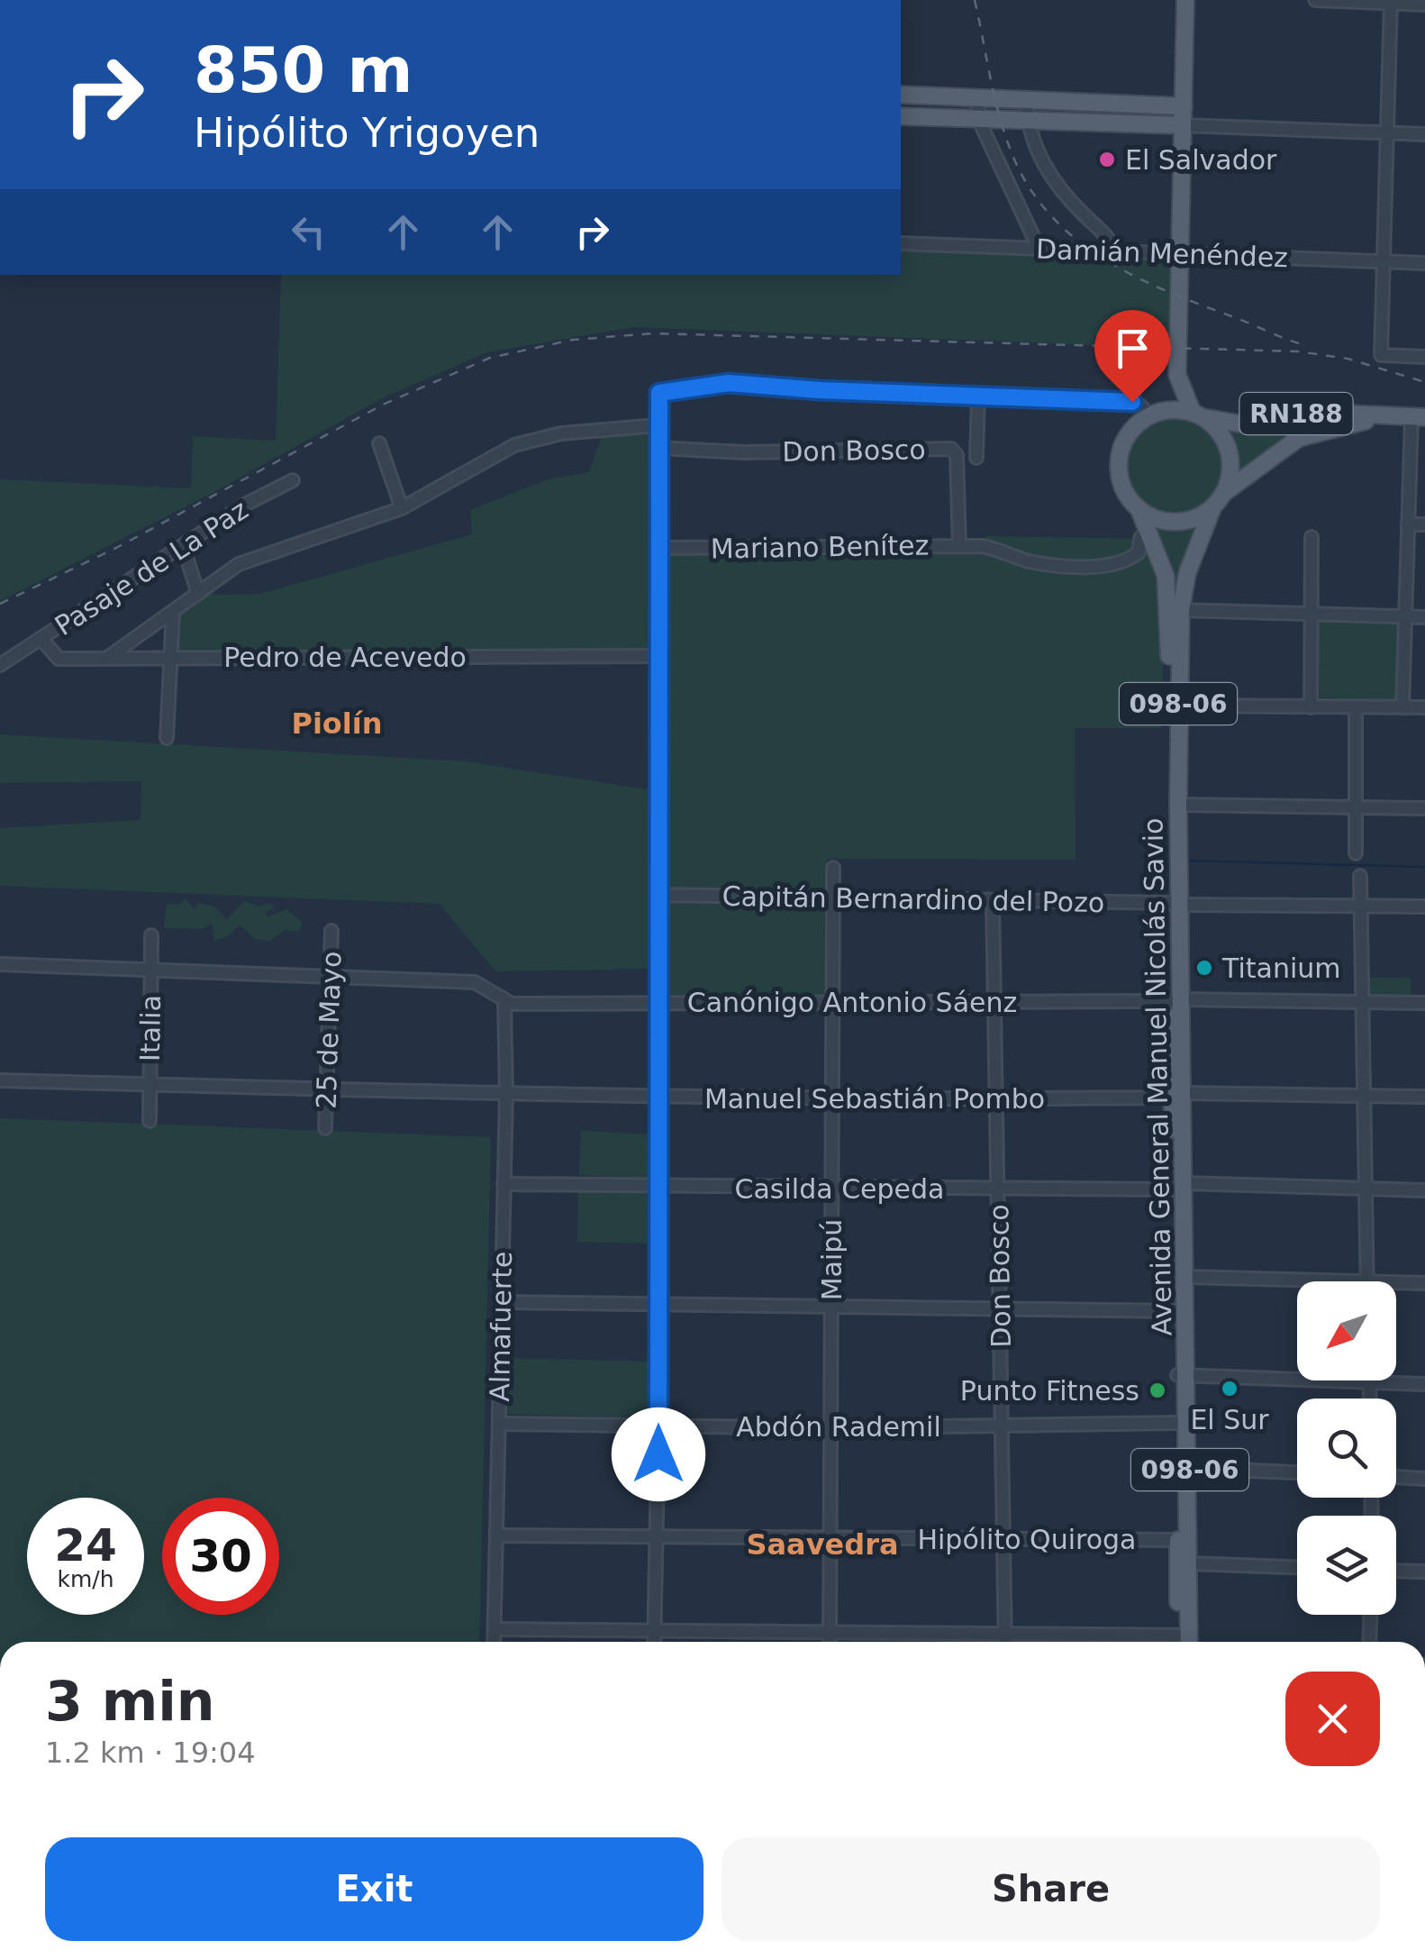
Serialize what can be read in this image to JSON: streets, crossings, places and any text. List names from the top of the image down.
{
  "streets": {
    "main road": ["RN188", "098-06", "Avenida General Manuel Nicolás Savio"],
    "street": [
      "Damián Menéndez",
      "Don Bosco",
      "Mariano Benítez",
      "Pasaje de La Paz",
      "Pedro de Acevedo",
      "Capitán Bernardino del Pozo",
      "Canónigo Antonio Sáenz",
      "Italia",
      "25 de Mayo",
      "Manuel Sebastián Pombo",
      "Casilda Cepeda",
      "Maipú",
      "Almafuerte",
      "Abdón Rademil",
      "Hipólito Quiroga"
    ]
  },
  "crossings": [
    ["Damián Menéndez", "Avenida General Manuel Nicolás Savio"],
    ["RN188", "Avenida General Manuel Nicolás Savio"],
    ["Don Bosco", "Mariano Benítez"],
    ["Don Bosco", "Capitán Bernardino del Pozo"],
    ["Don Bosco", "Canónigo Antonio Sáenz"],
    ["Don Bosco", "Manuel Sebastián Pombo"],
    ["Don Bosco", "Casilda Cepeda"],
    ["Don Bosco", "Abdón Rademil"],
    ["Don Bosco", "Hipólito Quiroga"],
    ["Mariano Benítez", "Avenida General Manuel Nicolás Savio"],
    ["Pasaje de La Paz", "Pedro de Acevedo"],
    ["Capitán Bernardino del Pozo", "Avenida General Manuel Nicolás Savio"],
    ["Capitán Bernardino del Pozo", "Maipú"],
    ["Canónigo Antonio Sáenz", "Italia"],
    ["Canónigo Antonio Sáenz", "25 de Mayo"],
    ["Canónigo Antonio Sáenz", "Avenida General Manuel Nicolás Savio"],
    ["Canónigo Antonio Sáenz", "Maipú"],
    ["Canónigo Antonio Sáenz", "Almafuerte"],
    ["Italia", "Manuel Sebastián Pombo"],
    ["25 de Mayo", "Manuel Sebastián Pombo"],
    ["Avenida General Manuel Nicolás Savio", "Manuel Sebastián Pombo"],
    ["Avenida General Manuel Nicolás Savio", "Casilda Cepeda"],
    ["Avenida General Manuel Nicolás Savio", "Abdón Rademil"],
    ["Avenida General Manuel Nicolás Savio", "Hipólito Quiroga"],
    ["Manuel Sebastián Pombo", "Maipú"],
    ["Manuel Sebastián Pombo", "Almafuerte"],
    ["Casilda Cepeda", "Maipú"],
    ["Casilda Cepeda", "Almafuerte"],
    ["Maipú", "Abdón Rademil"],
    ["Maipú", "Hipólito Quiroga"],
    ["Almafuerte", "Abdón Rademil"],
    ["Almafuerte", "Hipólito Quiroga"]
  ],
  "districts": ["Piolín", "Saavedra"],
  "places": [
    "El Salvador",
    "Titanium",
    "El Sur",
    "Punto Fitness"
  ],
  "north": "bottom left",
  "page": {
    "turn": ["850 m", "Hipólito Yrigoyen"],
    "speed": "24 km/h",
    "limit": "30",
    "heading": ["3 min", "1.2 km · 19:04"],
    "buttons": ["Exit", "Share"]
  }
}
